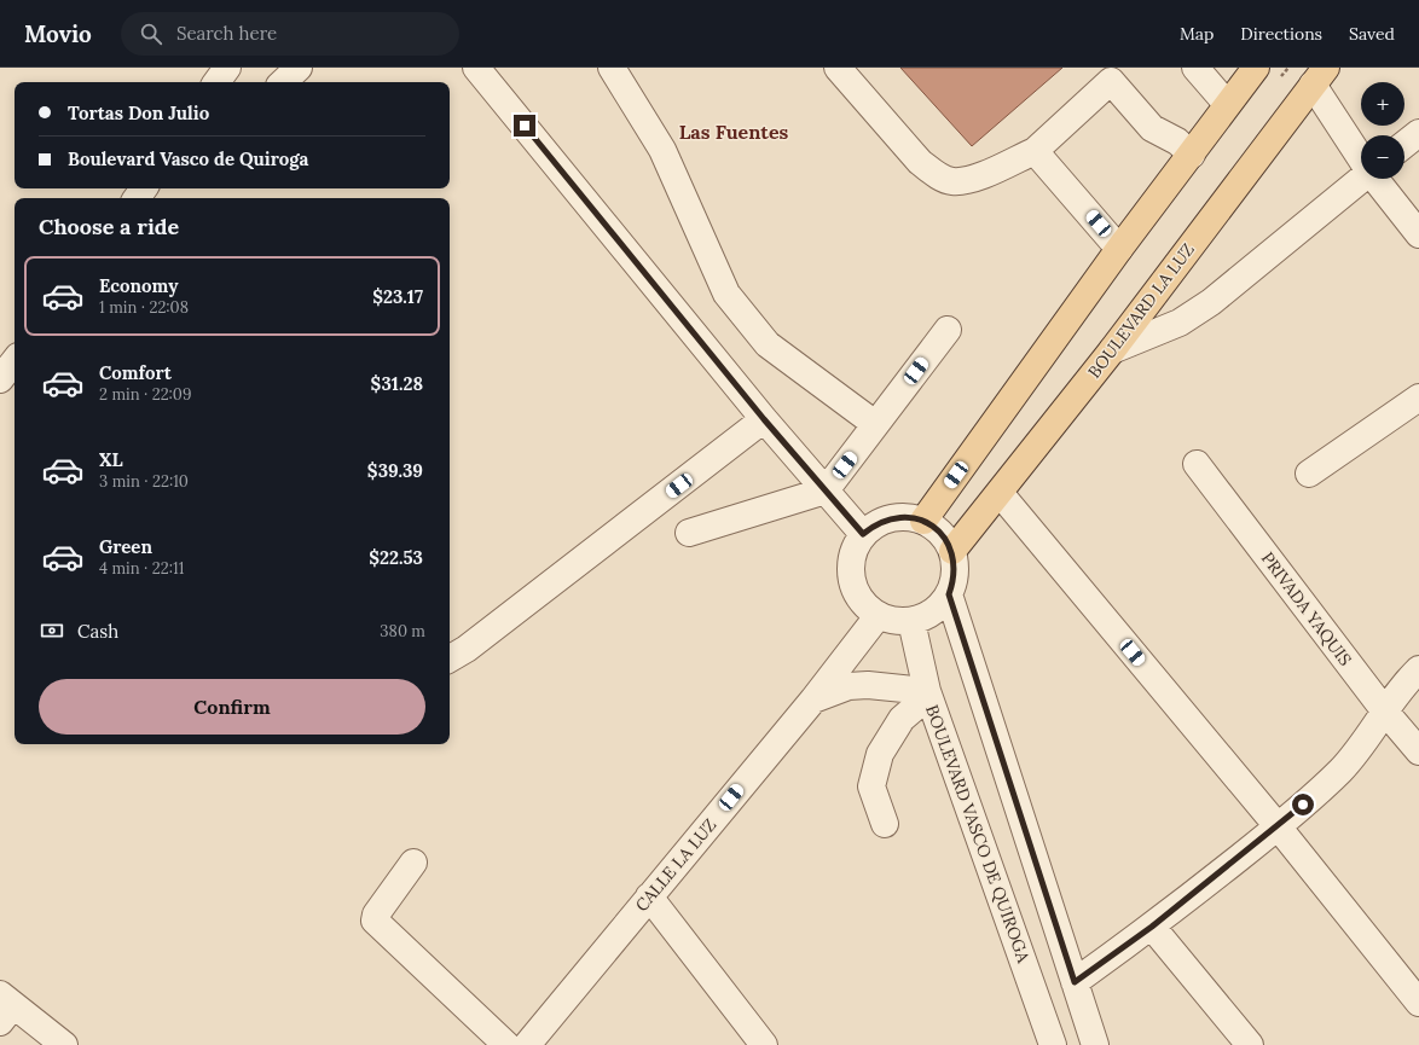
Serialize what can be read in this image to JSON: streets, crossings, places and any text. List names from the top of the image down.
{
  "streets": {
    "main road": ["BOULEVARD LA LUZ"],
    "street": ["PRIVADA YAQUIS", "BOULEVARD VASCO DE QUIROGA", "CALLE LA LUZ"]
  },
  "crossings": [
    ["BOULEVARD LA LUZ", "BOULEVARD VASCO DE QUIROGA"],
    ["BOULEVARD LA LUZ", "CALLE LA LUZ"],
    ["BOULEVARD VASCO DE QUIROGA", "CALLE LA LUZ"]
  ],
  "districts": ["Las Fuentes"],
  "page": {
    "header": "Movio",
    "search": "Search here",
    "nav": ["Map", "Directions", "Saved"],
    "map_buttons": ["+", "−"],
    "banner": ["Tortas Don Julio", "Boulevard Vasco de Quiroga"],
    "heading": "Choose a ride",
    "list": [
      {
        "name": "Economy",
        "note": "1 min · 22:08",
        "value": "$23.17"
      },
      {
        "name": "Comfort",
        "note": "2 min · 22:09",
        "value": "$31.28"
      },
      {
        "name": "XL",
        "note": "3 min · 22:10",
        "value": "$39.39"
      },
      {
        "name": "Green",
        "note": "4 min · 22:11",
        "value": "$22.53"
      }
    ],
    "pay": ["Cash", "380 m"],
    "buttons": "Confirm"
  }
}
